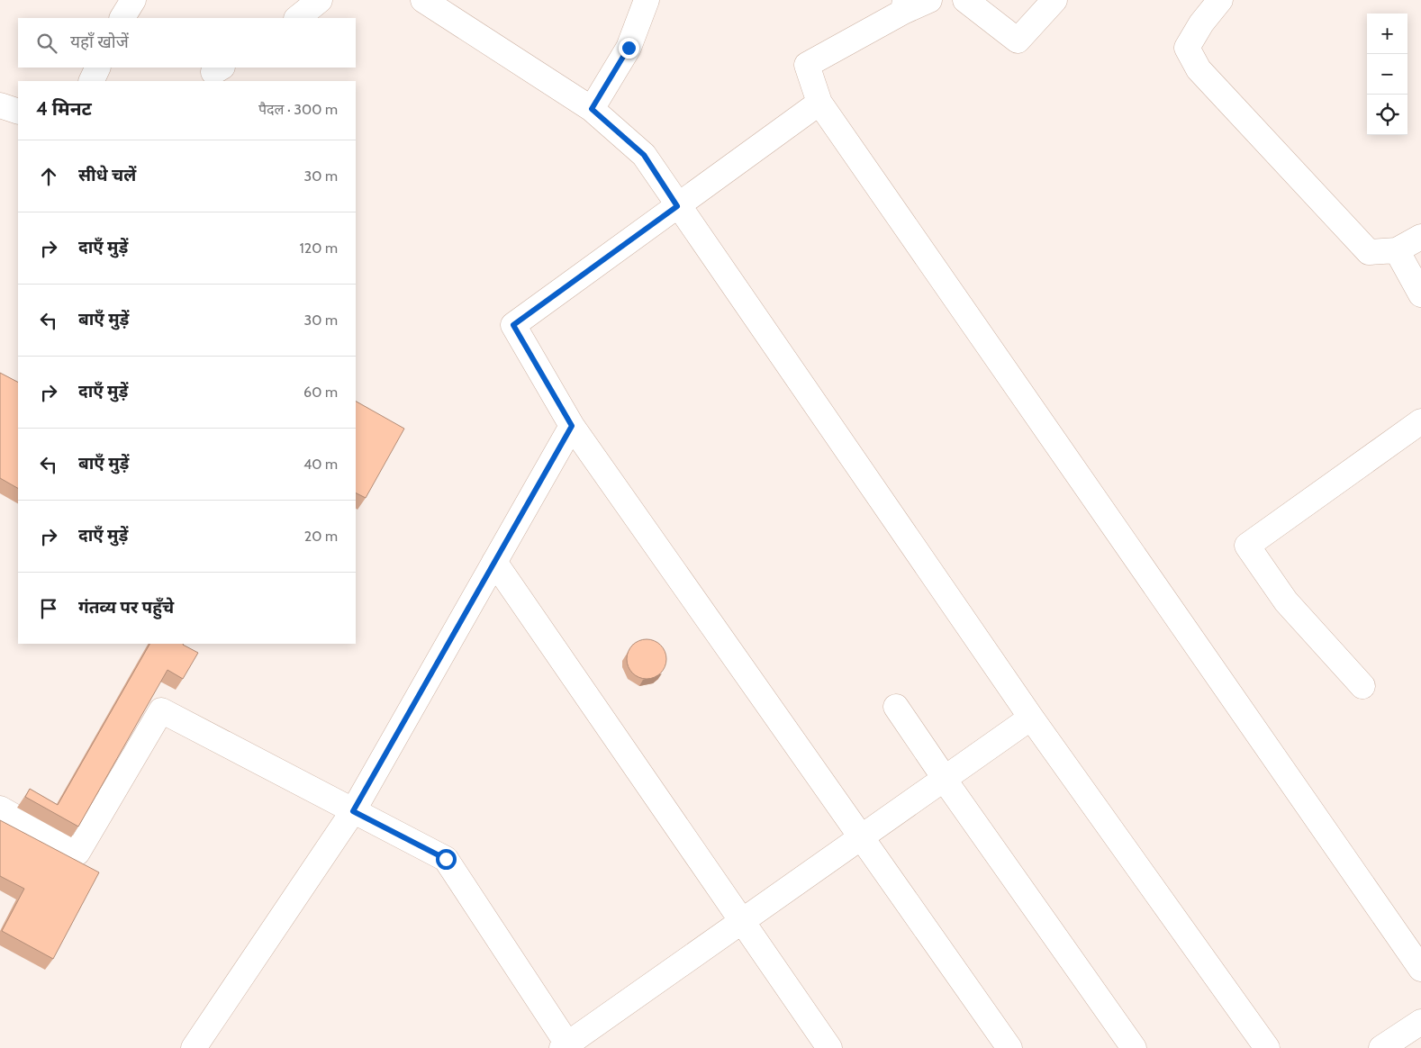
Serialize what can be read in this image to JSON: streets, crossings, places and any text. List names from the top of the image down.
{
  "page": {
    "map_buttons": ["+", "−"],
    "search": "यहाँ खोजें",
    "heading": ["4 मिनट", "पैदल · 300 m"],
    "list": [
      ["सीधे चलें", "30 m"],
      ["दाएँ मुड़ें", "120 m"],
      ["बाएँ मुड़ें", "30 m"],
      ["दाएँ मुड़ें", "60 m"],
      ["बाएँ मुड़ें", "40 m"],
      ["दाएँ मुड़ें", "20 m"],
      "गंतव्य पर पहुँचे"
    ]
  }
}
